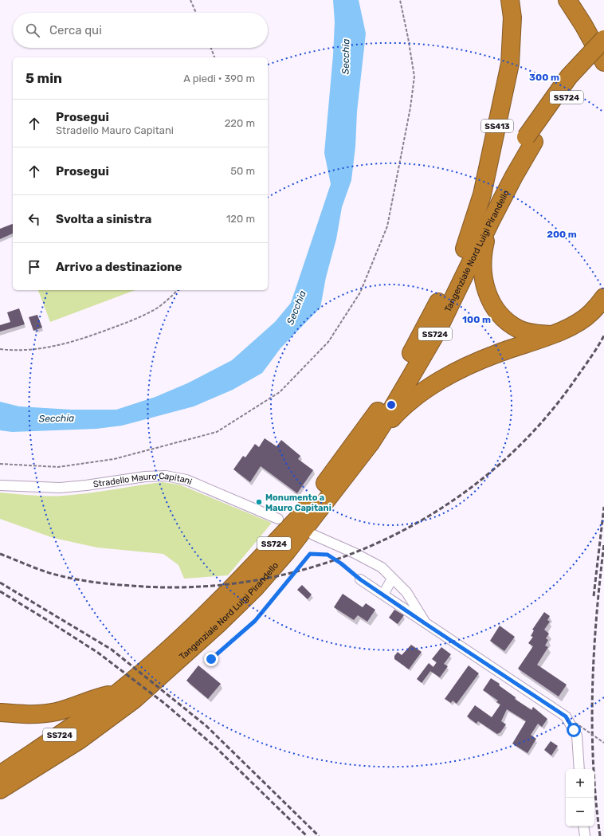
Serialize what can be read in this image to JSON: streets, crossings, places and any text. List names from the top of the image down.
{
  "streets": {
    "highway": ["SS724", "SS413", "Tangenziale Nord Luigi Pirandello"],
    "street": ["Stradello Mauro Capitani"]
  },
  "crossings": [
    ["SS413", "Tangenziale Nord Luigi Pirandello"]
  ],
  "water": ["Secchia"],
  "places": ["Monumento a Mauro Capitani"],
  "page": {
    "search": "Cerca qui",
    "heading": ["5 min", "A piedi · 390 m"],
    "list": [
      ["Prosegui", "Stradello Mauro Capitani", "220 m"],
      ["Prosegui", "50 m"],
      ["Svolta a sinistra", "120 m"],
      "Arrivo a destinazione"
    ],
    "map_buttons": ["+", "−"]
  },
  "rings": ["300 m", "200 m", "100 m"]
}
